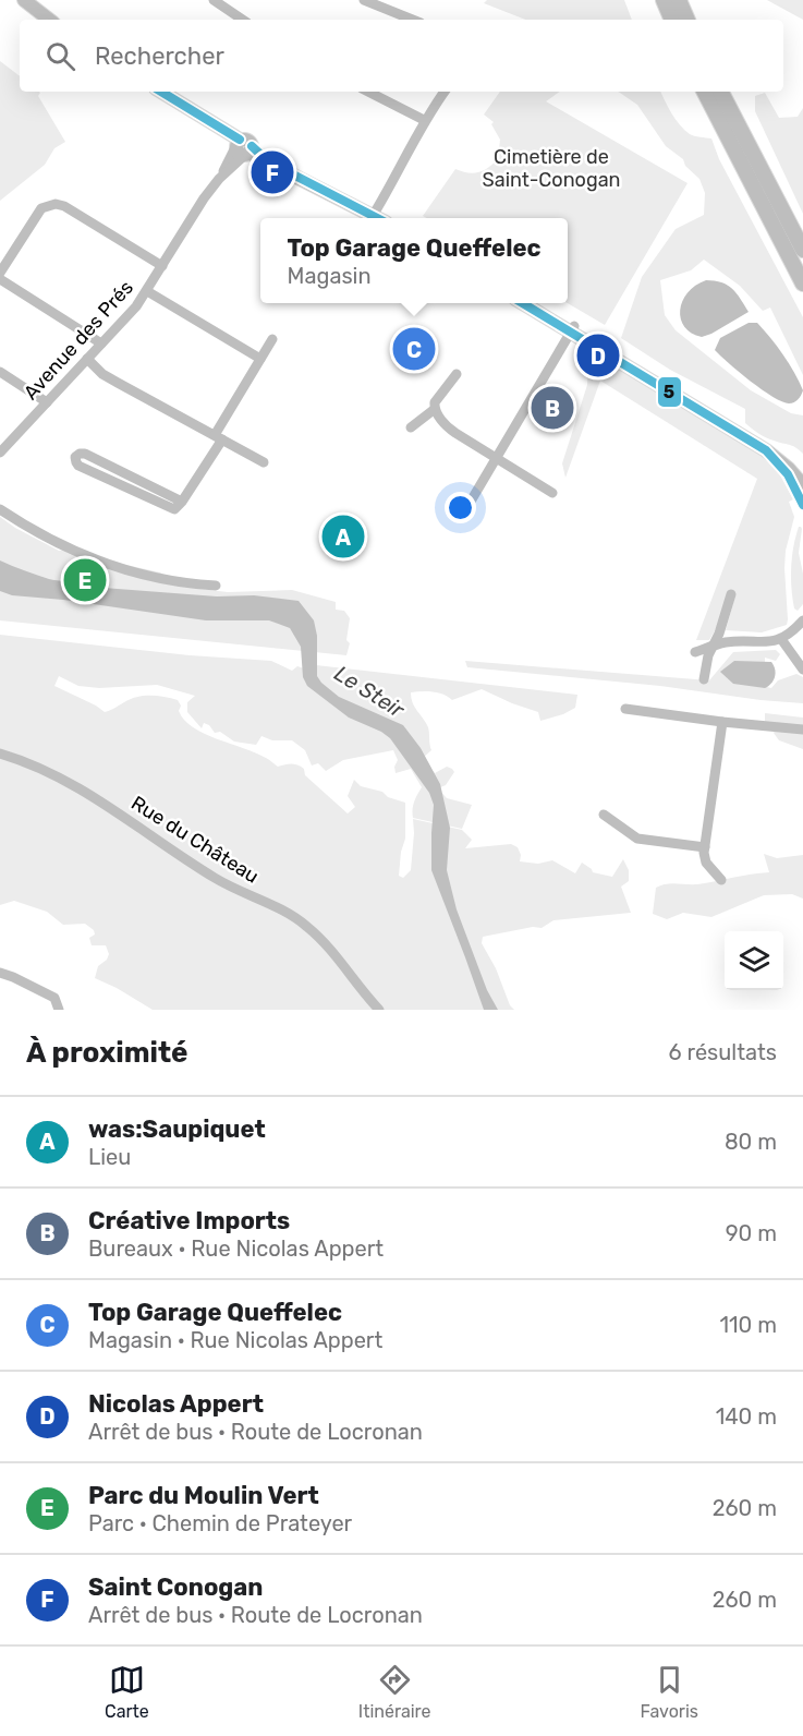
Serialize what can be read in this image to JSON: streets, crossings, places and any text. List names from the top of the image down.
{
  "streets": {
    "street": ["Avenue des Prés", "Rue du Château"]
  },
  "water": ["Le Steir"],
  "parks": ["Cimetière de Saint-Conogan"],
  "lines": ["transit line 5"],
  "page": {
    "search": "Rechercher",
    "pins": [
      "F",
      "C",
      "D",
      "B",
      "A",
      "E"
    ],
    "popup": ["Top Garage Queffelec", "Magasin"],
    "heading": ["À proximité", "6 résultats"],
    "list": [
      {
        "mark": "A",
        "name": "was:Saupiquet",
        "note": "Lieu",
        "value": "80 m"
      },
      {
        "mark": "B",
        "name": "Créative Imports",
        "note": "Bureaux · Rue Nicolas Appert",
        "value": "90 m"
      },
      {
        "mark": "C",
        "name": "Top Garage Queffelec",
        "note": "Magasin · Rue Nicolas Appert",
        "value": "110 m"
      },
      {
        "mark": "D",
        "name": "Nicolas Appert",
        "note": "Arrêt de bus · Route de Locronan",
        "value": "140 m"
      },
      {
        "mark": "E",
        "name": "Parc du Moulin Vert",
        "note": "Parc · Chemin de Prateyer",
        "value": "260 m"
      },
      {
        "mark": "F",
        "name": "Saint Conogan",
        "note": "Arrêt de bus · Route de Locronan",
        "value": "260 m"
      }
    ],
    "nav": ["Carte", "Itinéraire", "Favoris"]
  }
}
